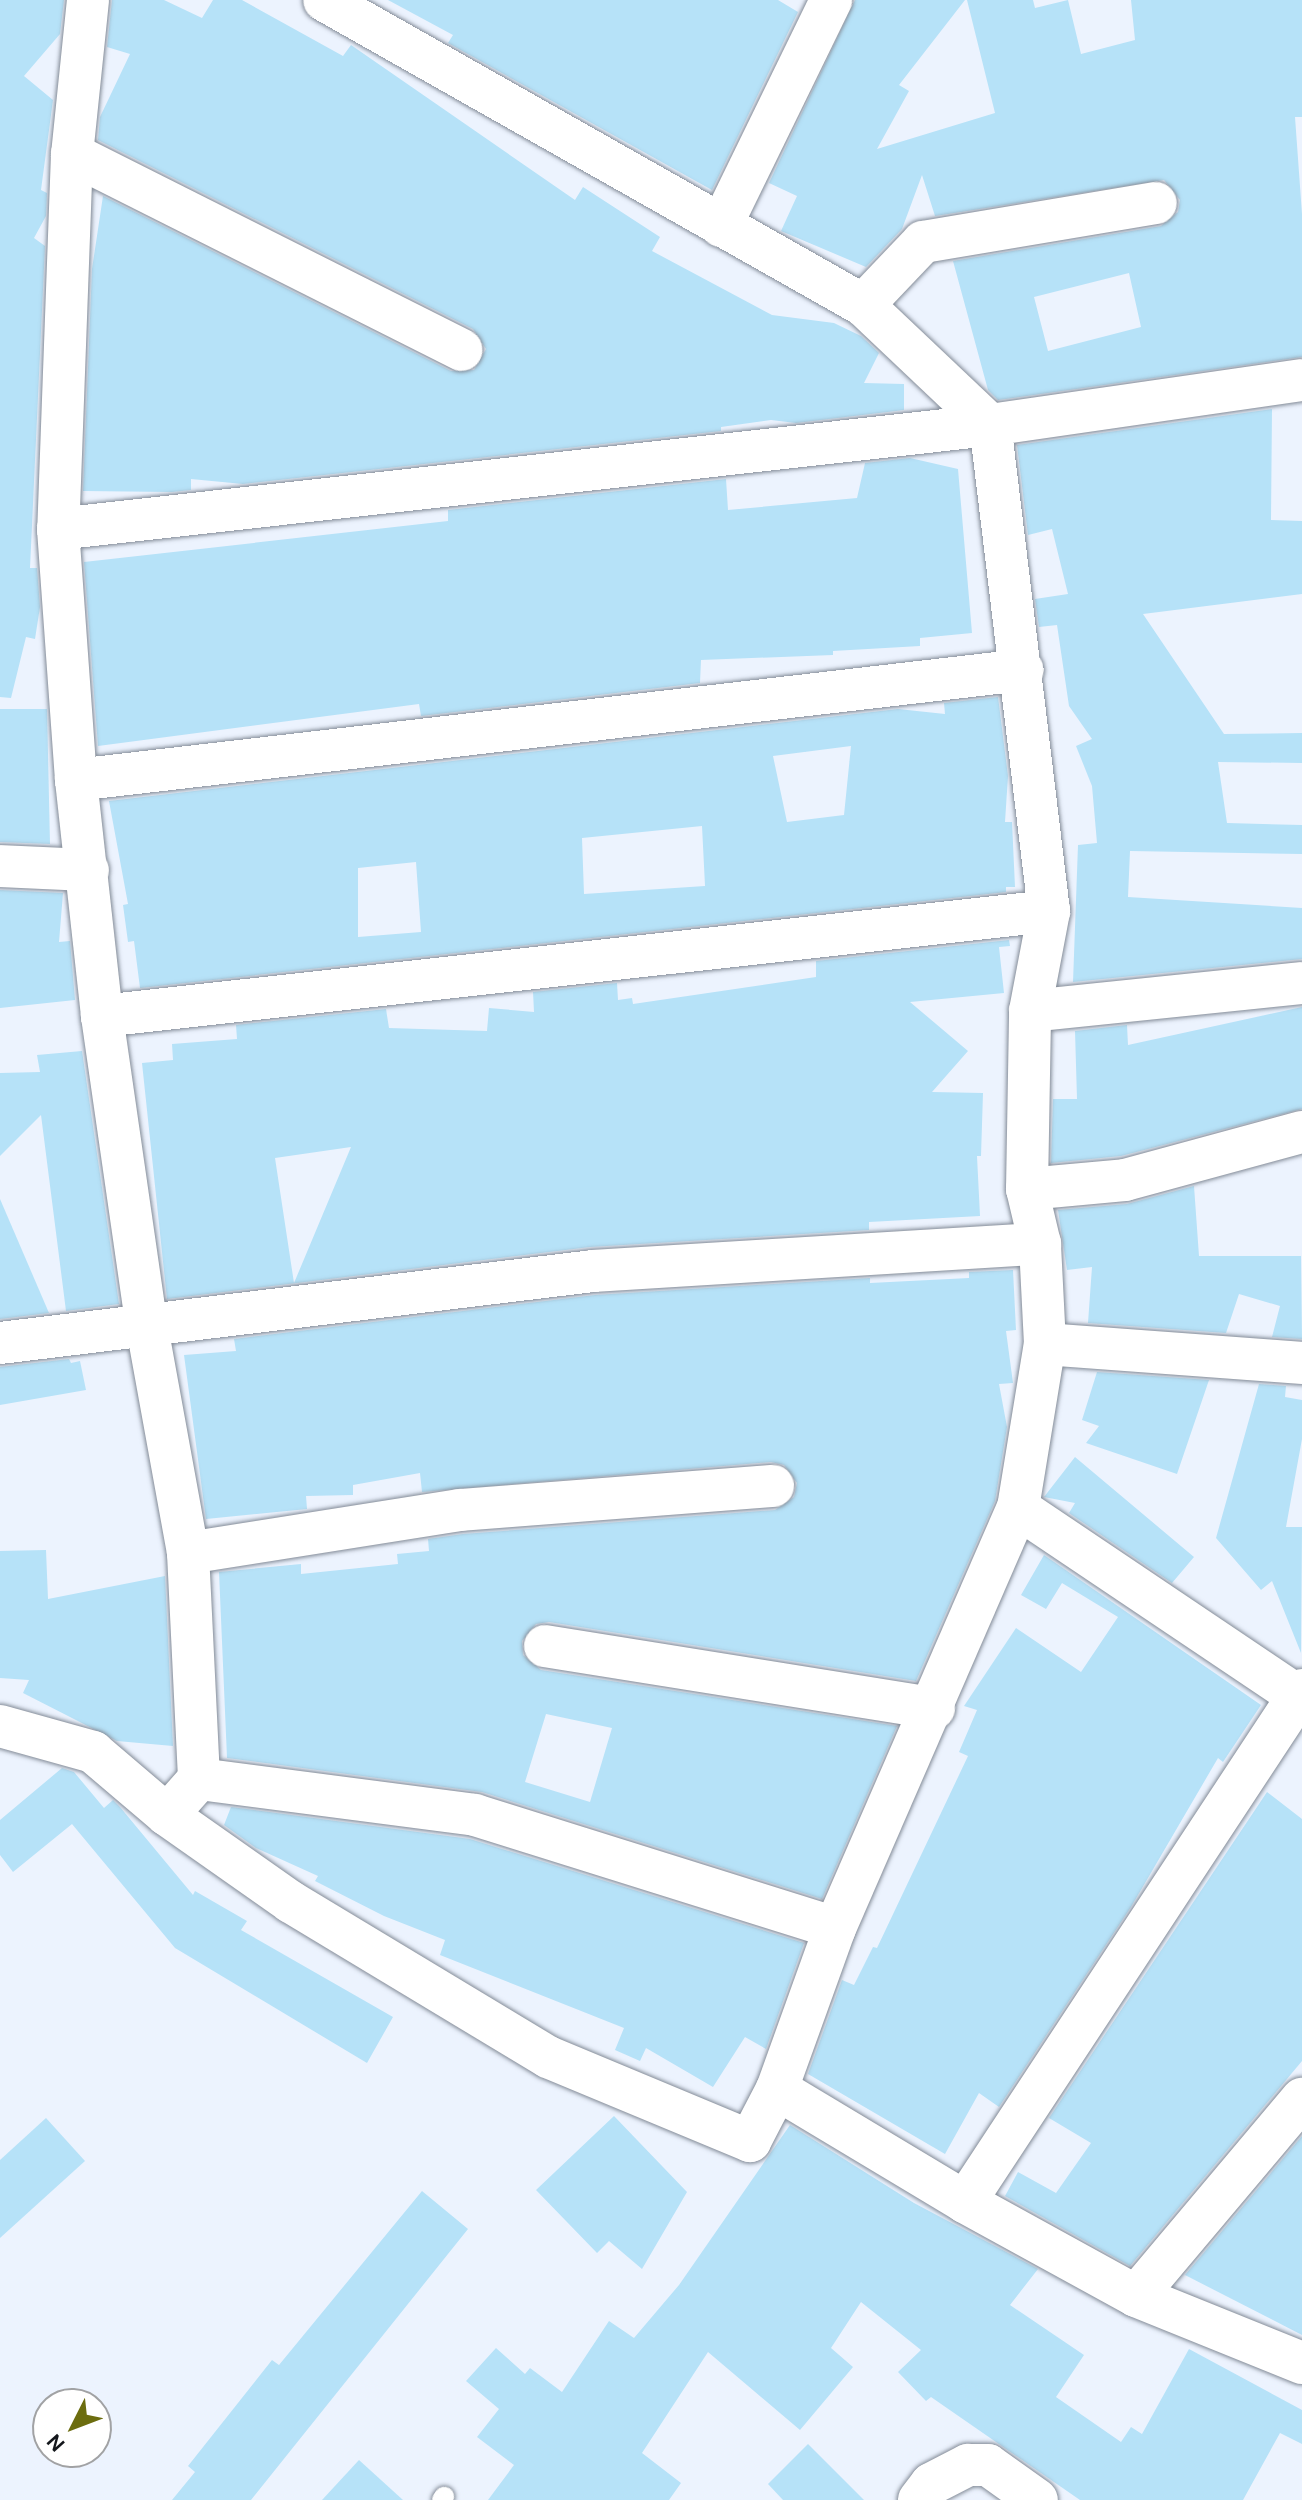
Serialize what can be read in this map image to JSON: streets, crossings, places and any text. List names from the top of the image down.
{
  "north": "bottom left"
}
